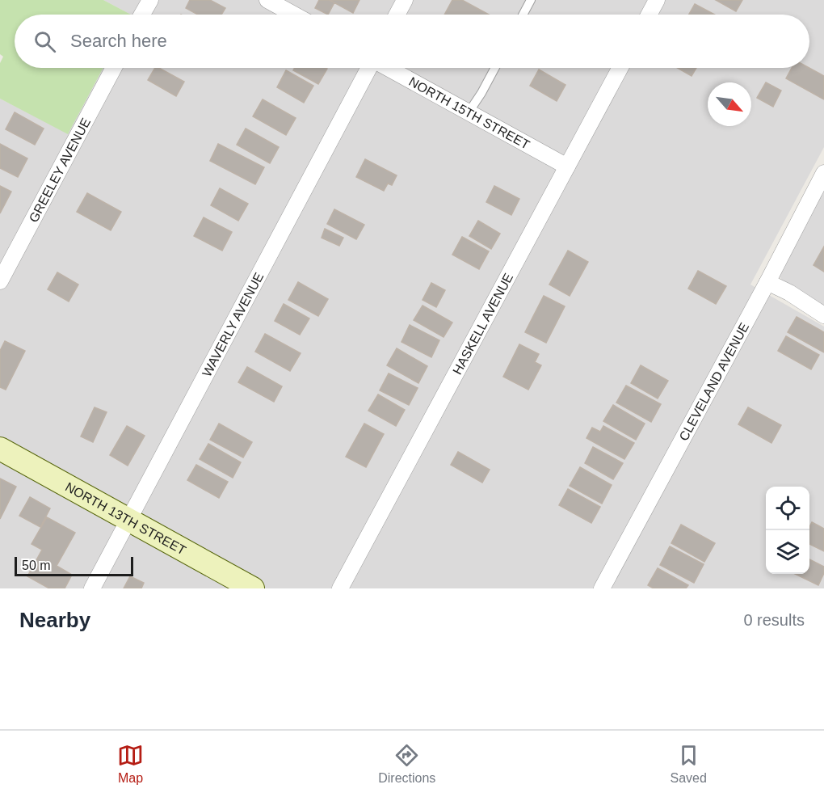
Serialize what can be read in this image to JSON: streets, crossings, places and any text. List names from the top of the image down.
{
  "streets": {
    "street": [
      "NORTH 15TH STREET",
      "GREELEY AVENUE",
      "WAVERLY AVENUE",
      "HASKELL AVENUE",
      "CLEVELAND AVENUE",
      "NORTH 13TH STREET"
    ]
  },
  "crossings": [
    ["NORTH 15TH STREET", "HASKELL AVENUE"],
    ["WAVERLY AVENUE", "NORTH 13TH STREET"]
  ],
  "scale_bar": "50 m",
  "north": "bottom right",
  "page": {
    "search": "Search here",
    "scale": "50 m",
    "heading": ["Nearby", "0 results"],
    "nav": ["Map", "Directions", "Saved"]
  }
}
